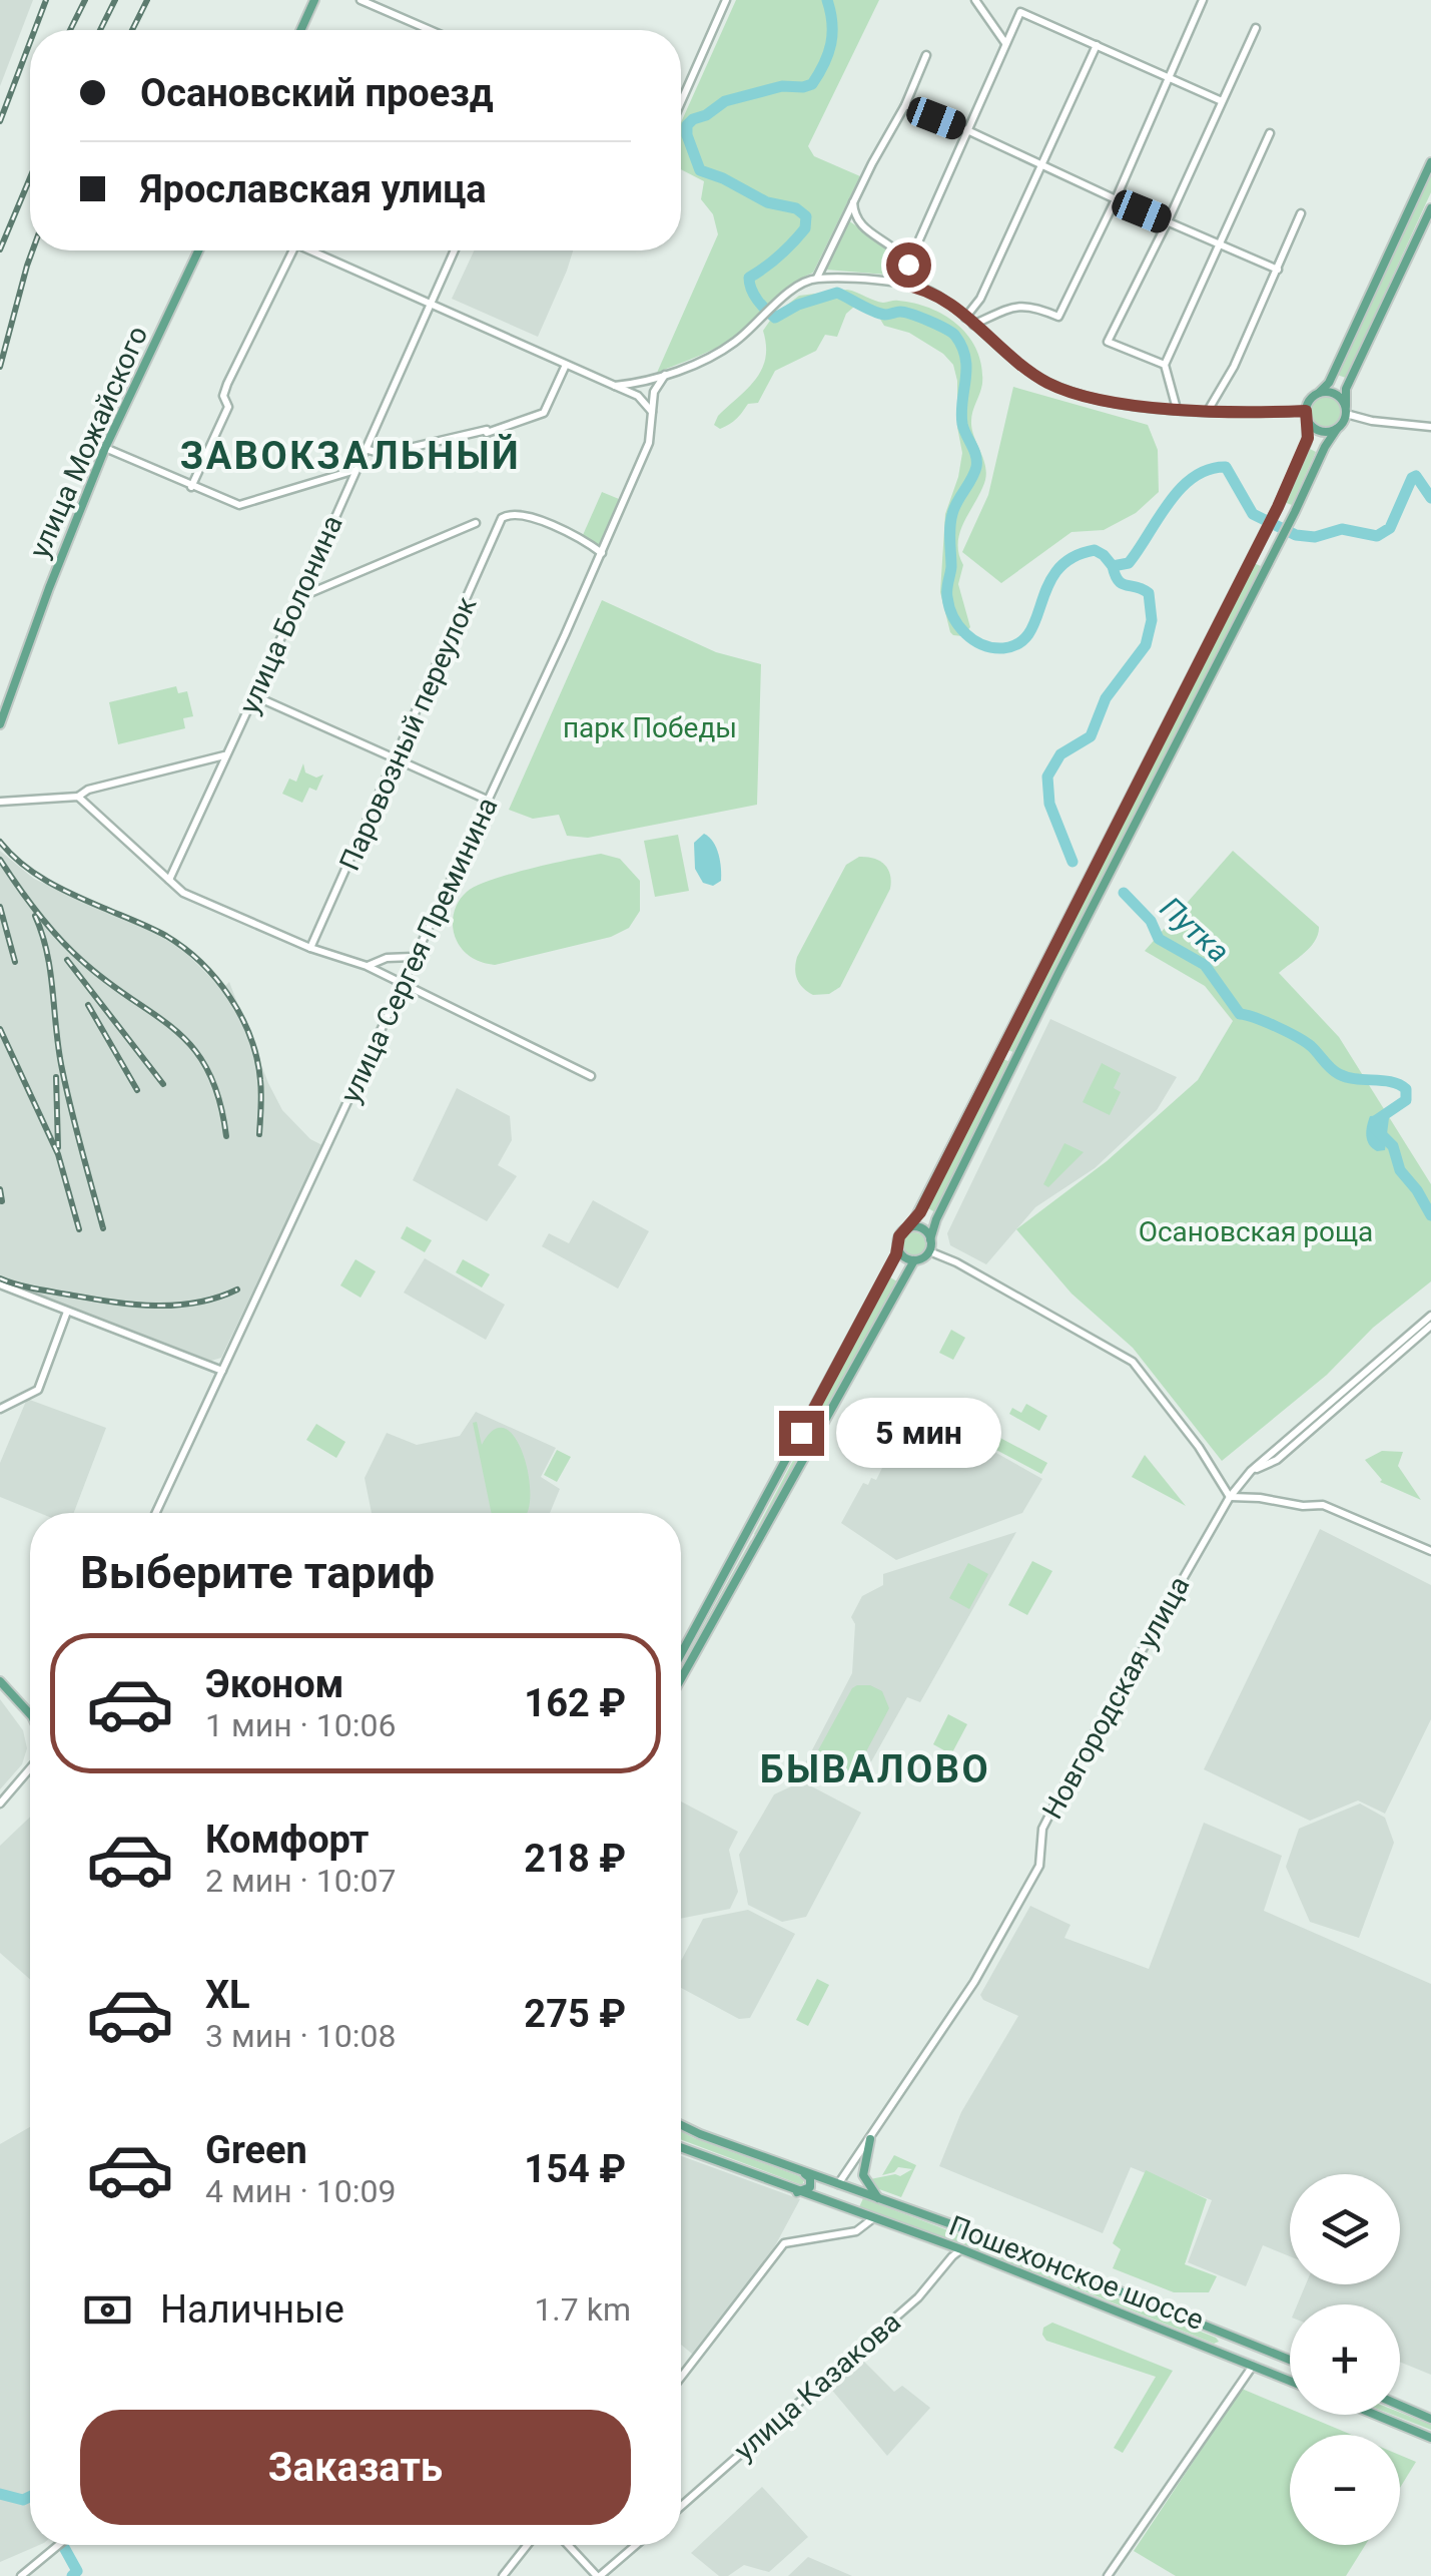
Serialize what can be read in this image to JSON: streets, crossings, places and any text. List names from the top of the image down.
{
  "streets": {
    "main road": ["улица Можайского", "Пошехонское шоссе"],
    "street": [
      "улица Болонина",
      "Паровозный переулок",
      "улица Сергея Преминина",
      "Новгородская улица",
      "улица Казакова"
    ]
  },
  "crossings": [
    ["Паровозный переулок", "улица Сергея Преминина"],
    ["Новгородская улица", "Пошехонское шоссе"],
    ["Пошехонское шоссе", "улица Казакова"]
  ],
  "districts": ["ЗАВОКЗАЛЬНЫЙ", "БЫВАЛОВО"],
  "water": ["Путка"],
  "parks": ["парк Победы", "Осановская роща"],
  "page": {
    "banner": ["Осановский проезд", "Ярославская улица"],
    "bubble": "5 мин",
    "heading": "Выберите тариф",
    "list": [
      {
        "name": "Эконом",
        "note": "1 мин · 10:06",
        "value": "162 ₽"
      },
      {
        "name": "Комфорт",
        "note": "2 мин · 10:07",
        "value": "218 ₽"
      },
      {
        "name": "XL",
        "note": "3 мин · 10:08",
        "value": "275 ₽"
      },
      {
        "name": "Green",
        "note": "4 мин · 10:09",
        "value": "154 ₽"
      }
    ],
    "map_buttons": ["+", "−"],
    "pay": ["Наличные", "1.7 km"],
    "buttons": "Заказать"
  }
}
